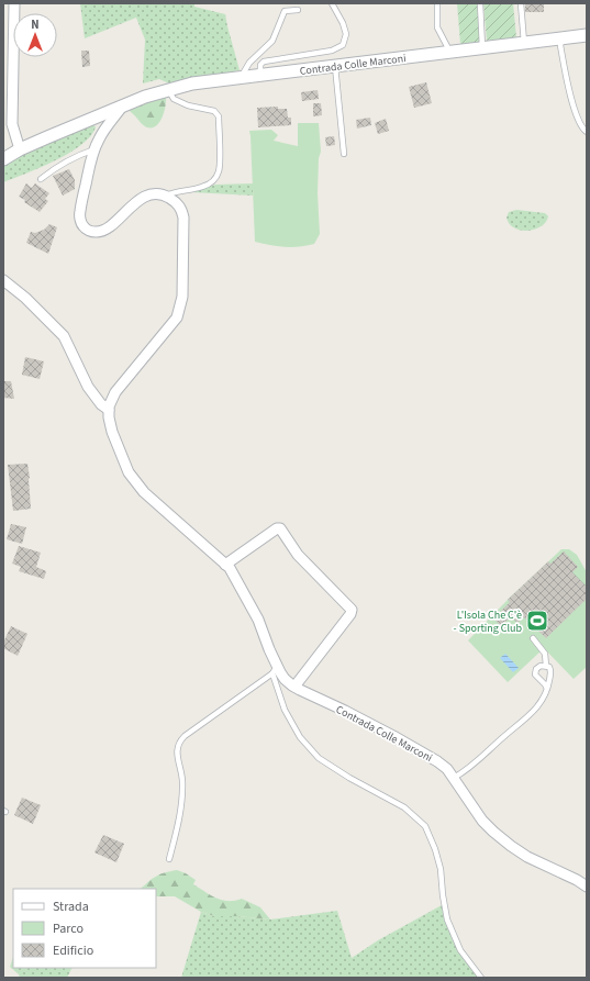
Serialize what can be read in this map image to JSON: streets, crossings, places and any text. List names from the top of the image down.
{
  "streets": {
    "street": ["Contrada Colle Marconi"]
  },
  "places": {
    "sports": ["L'Isola Che C'è - Sporting Club"]
  },
  "legend": ["Strada", "Parco", "Edificio"],
  "north": "top"
}
